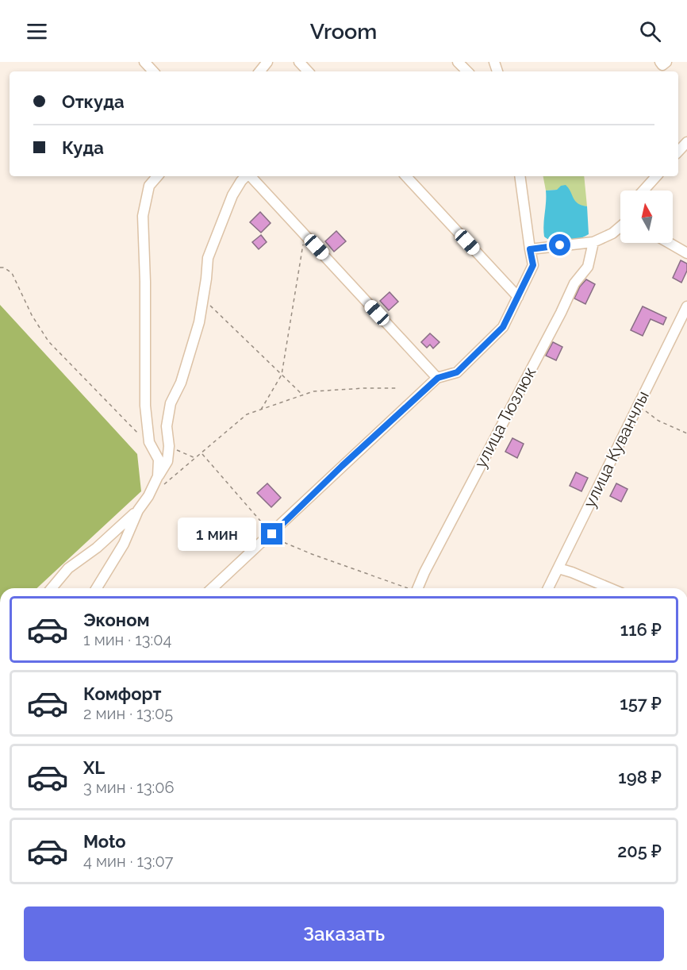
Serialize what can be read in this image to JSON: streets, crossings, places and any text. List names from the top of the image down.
{
  "streets": {
    "street": ["улица Тюзлюк", "улица Куванчлы"]
  },
  "north": "top",
  "page": {
    "header": "Vroom",
    "banner": ["Откуда", "Куда"],
    "bubble": "1 мин",
    "list": [
      {
        "name": "Эконом",
        "note": "1 мин · 13:04",
        "value": "116 ₽"
      },
      {
        "name": "Комфорт",
        "note": "2 мин · 13:05",
        "value": "157 ₽"
      },
      {
        "name": "XL",
        "note": "3 мин · 13:06",
        "value": "198 ₽"
      },
      {
        "name": "Moto",
        "note": "4 мин · 13:07",
        "value": "205 ₽"
      }
    ],
    "buttons": "Заказать"
  }
}
